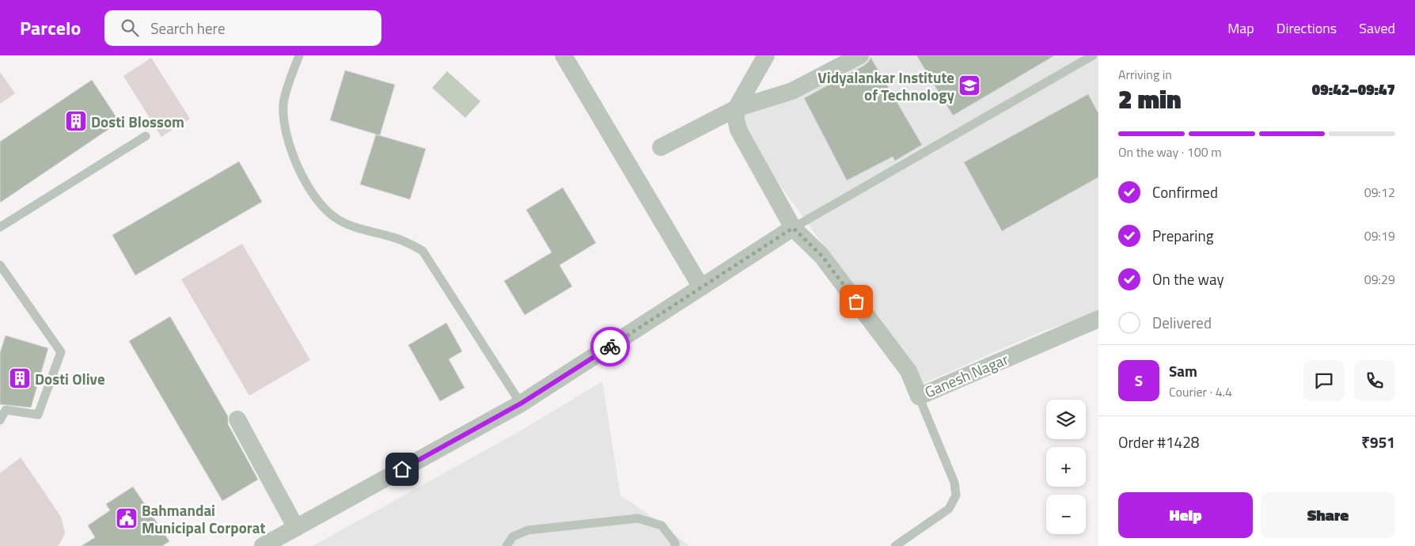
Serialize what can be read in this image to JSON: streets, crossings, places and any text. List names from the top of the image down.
{
  "streets": {
    "street": ["Ganesh Nagar"]
  },
  "places": {
    "school or university": ["Vidyalankar Institute of Technology"],
    "building": ["Dosti Blossom", "Dosti Olive"],
    "public building": ["Bahmandai Municipal Corporat"]
  },
  "page": {
    "header": "Parcelo",
    "search": "Search here",
    "nav": ["Map", "Directions", "Saved"],
    "heading": ["2 min", "Arriving in", "09:42–09:47"],
    "panel": [
      "Sam",
      "Courier · 4.4",
      "Order #1428",
      "₹951"
    ],
    "bar": "On the way · 100 m",
    "list": [
      ["Confirmed", "09:12"],
      ["Preparing", "09:19"],
      ["On the way", "09:29"],
      "Delivered"
    ],
    "round": "S",
    "map_buttons": ["+", "−"],
    "buttons": ["Help", "Share"]
  }
}
